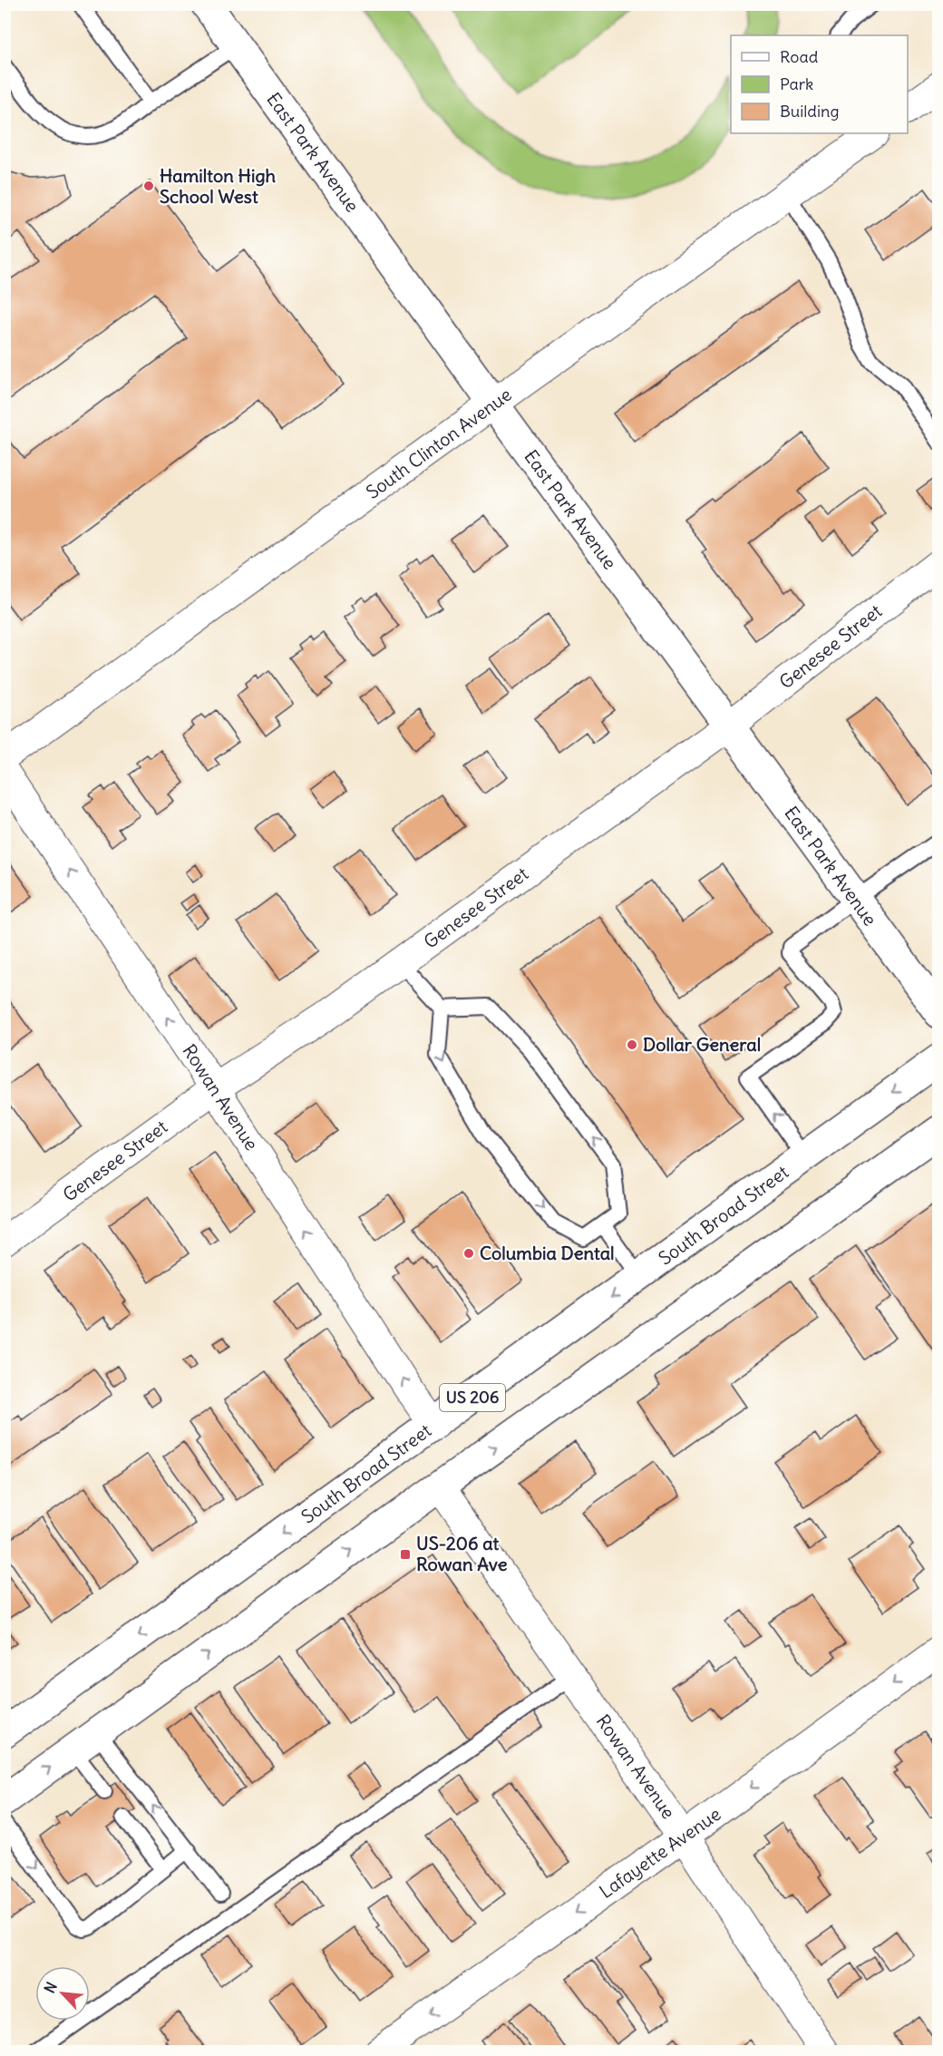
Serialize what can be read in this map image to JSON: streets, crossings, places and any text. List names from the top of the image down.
{
  "streets": {
    "main road": ["East Park Avenue", "South Broad Street", "US 206"],
    "street": [
      "South Clinton Avenue",
      "Genesee Street",
      "Rowan Avenue",
      "Lafayette Avenue"
    ]
  },
  "crossings": [
    ["East Park Avenue", "South Clinton Avenue"],
    ["East Park Avenue", "Genesee Street"],
    ["Genesee Street", "Rowan Avenue"],
    ["Rowan Avenue", "South Broad Street"],
    ["Rowan Avenue", "US 206"],
    ["Rowan Avenue", "Lafayette Avenue"]
  ],
  "one_way": ["Rowan Avenue", "Lafayette Avenue"],
  "places": {
    "other": ["Hamilton High School West", "Dollar General", "Columbia Dental"],
    "transit": ["US-206 at Rowan Ave"]
  },
  "legend": ["Road", "Park", "Building"],
  "north": "top left"
}
